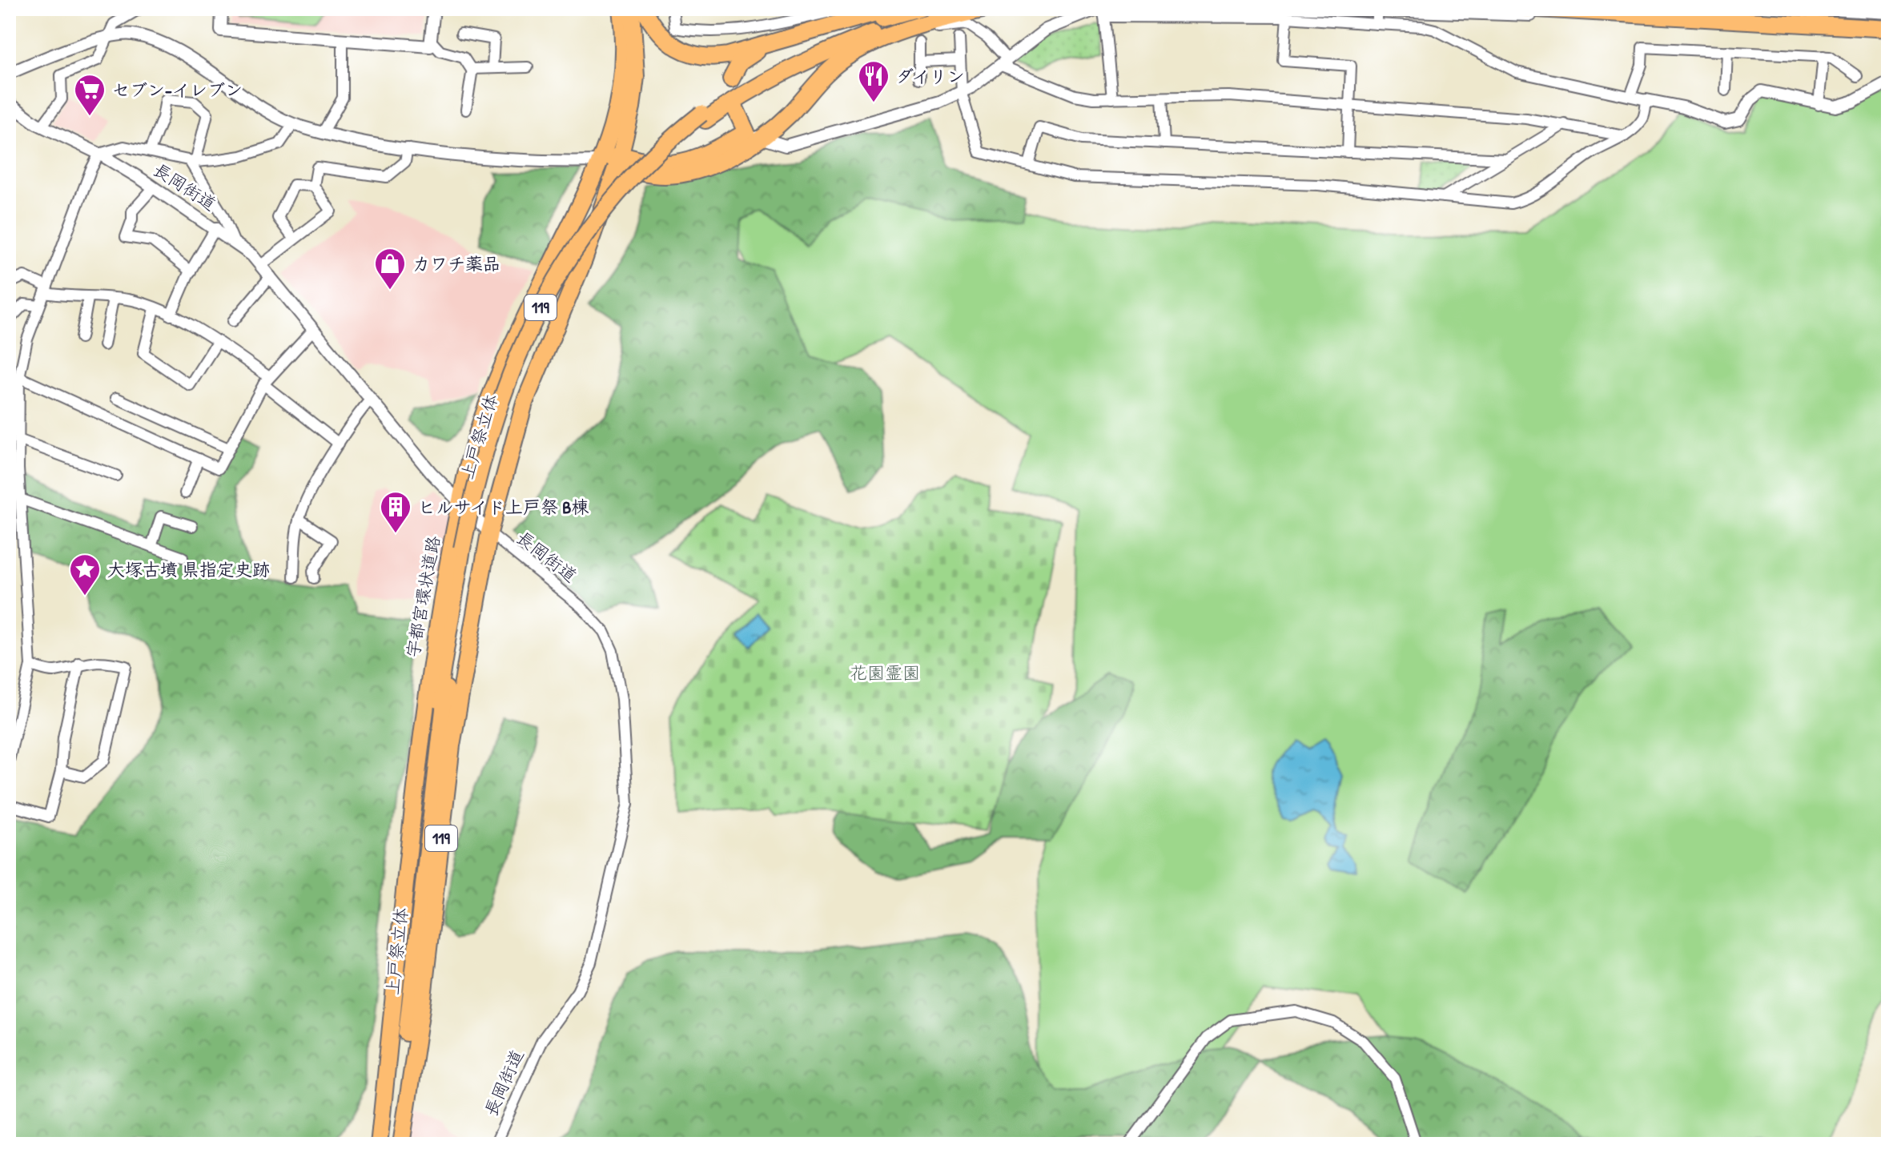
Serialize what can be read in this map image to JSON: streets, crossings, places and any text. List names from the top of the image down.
{
  "streets": {
    "highway": ["119", "上戸祭立体", "宇都宮環状道路"],
    "street": ["長岡街道"]
  },
  "crossings": [
    ["長岡街道", "宇都宮環状道路"],
    ["119", "上戸祭立体"],
    ["119", "宇都宮環状道路"]
  ],
  "parks": ["花園霊園"],
  "places": {
    "restaurant": ["ダイリン"],
    "supermarket": ["セブン-イレブン"],
    "shop": ["カワチ薬品"],
    "building": ["ヒルサイド上戸祭 B棟"],
    "place": ["大塚古墳 県指定史跡"]
  }
}
